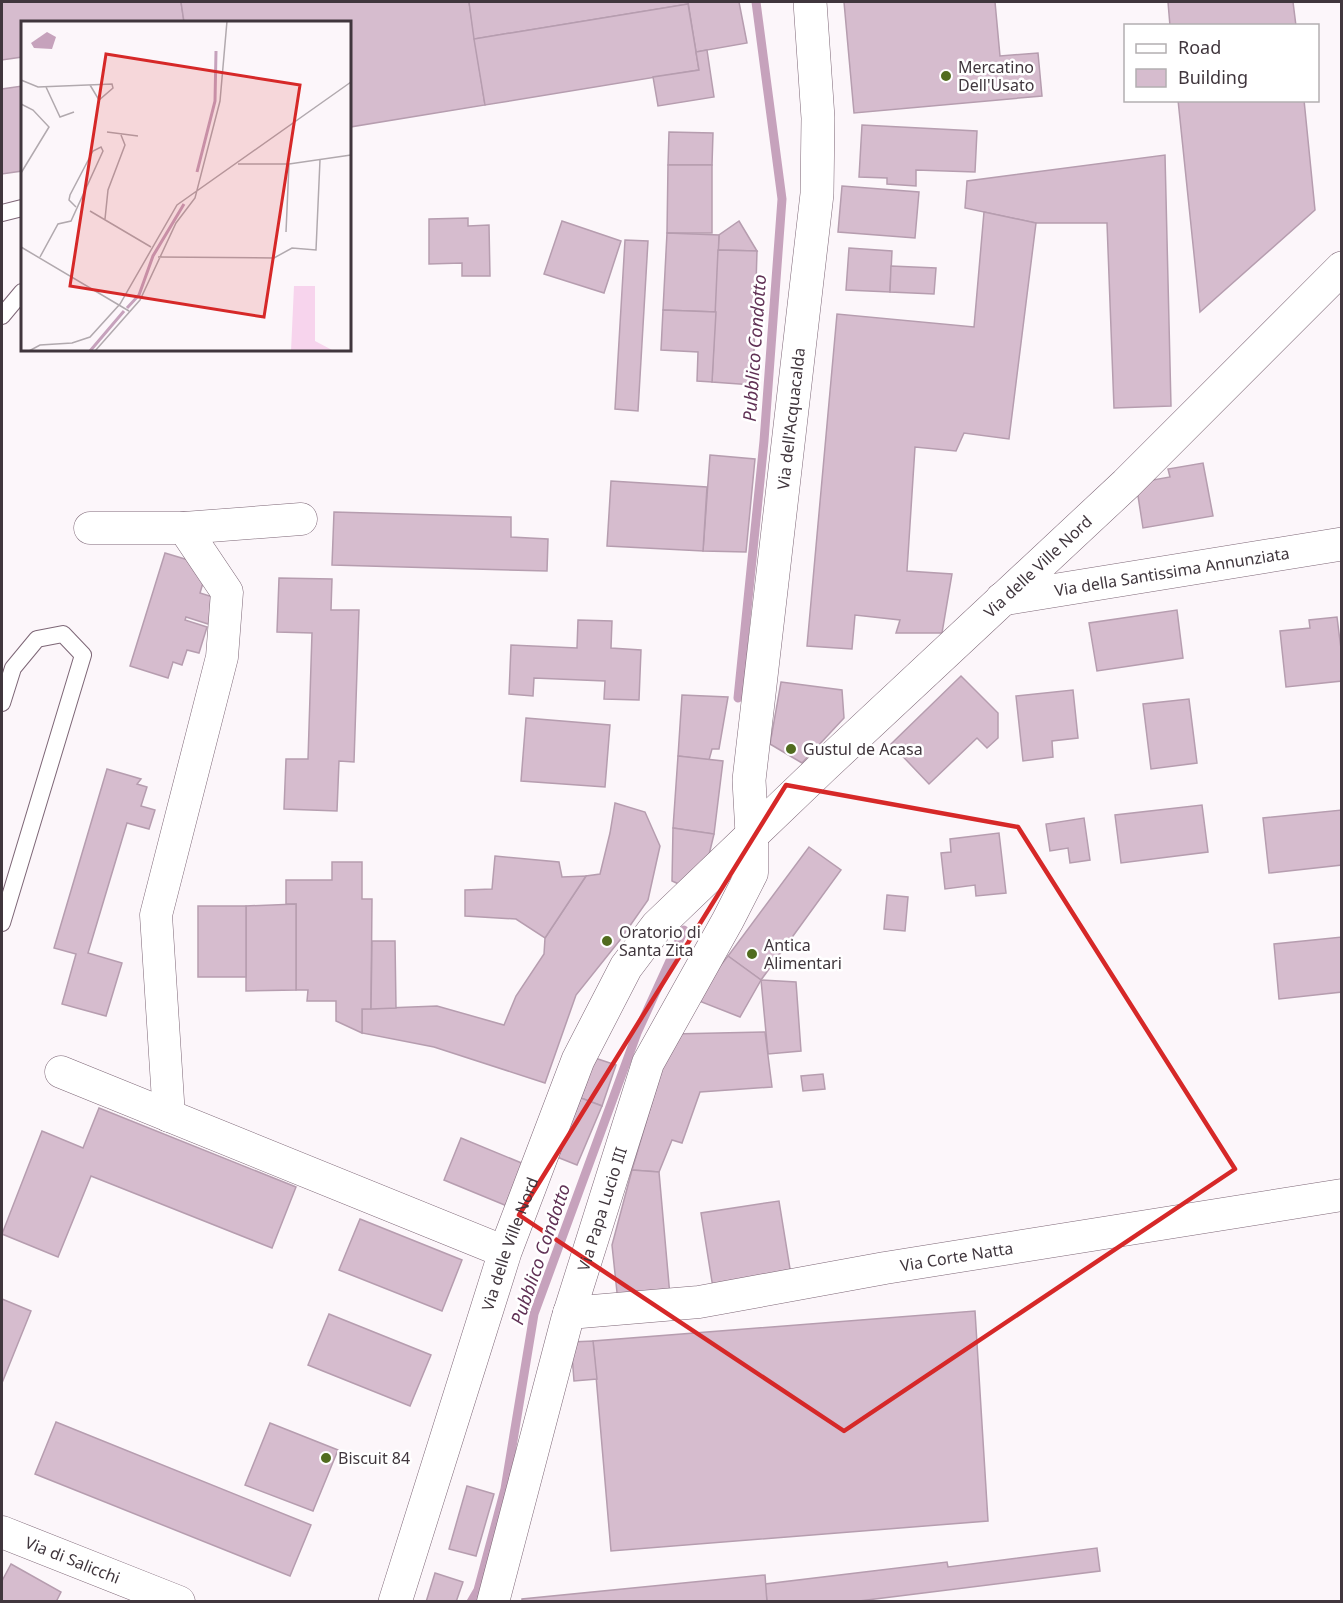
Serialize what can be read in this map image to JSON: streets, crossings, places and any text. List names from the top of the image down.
{
  "streets": {
    "street": [
      "Via dell'Acquacalda",
      "Via delle Ville Nord",
      "Via della Santissima Annunziata",
      "Via Papa Lucio III",
      "Via Corte Natta",
      "Via di Salicchi"
    ]
  },
  "crossings": [
    ["Via dell'Acquacalda", "Via delle Ville Nord"],
    ["Via dell'Acquacalda", "Via Papa Lucio III"],
    ["Via delle Ville Nord", "Via della Santissima Annunziata"],
    ["Via delle Ville Nord", "Via Papa Lucio III"],
    ["Via Papa Lucio III", "Via Corte Natta"]
  ],
  "water": ["Pubblico Condotto"],
  "places": [
    "Mercatino Dell'Usato",
    "Gustul de Acasa",
    "Oratorio di Santa Zita",
    "Antica Alimentari",
    "Biscuit 84"
  ],
  "legend": ["Road", "Building"]
}
